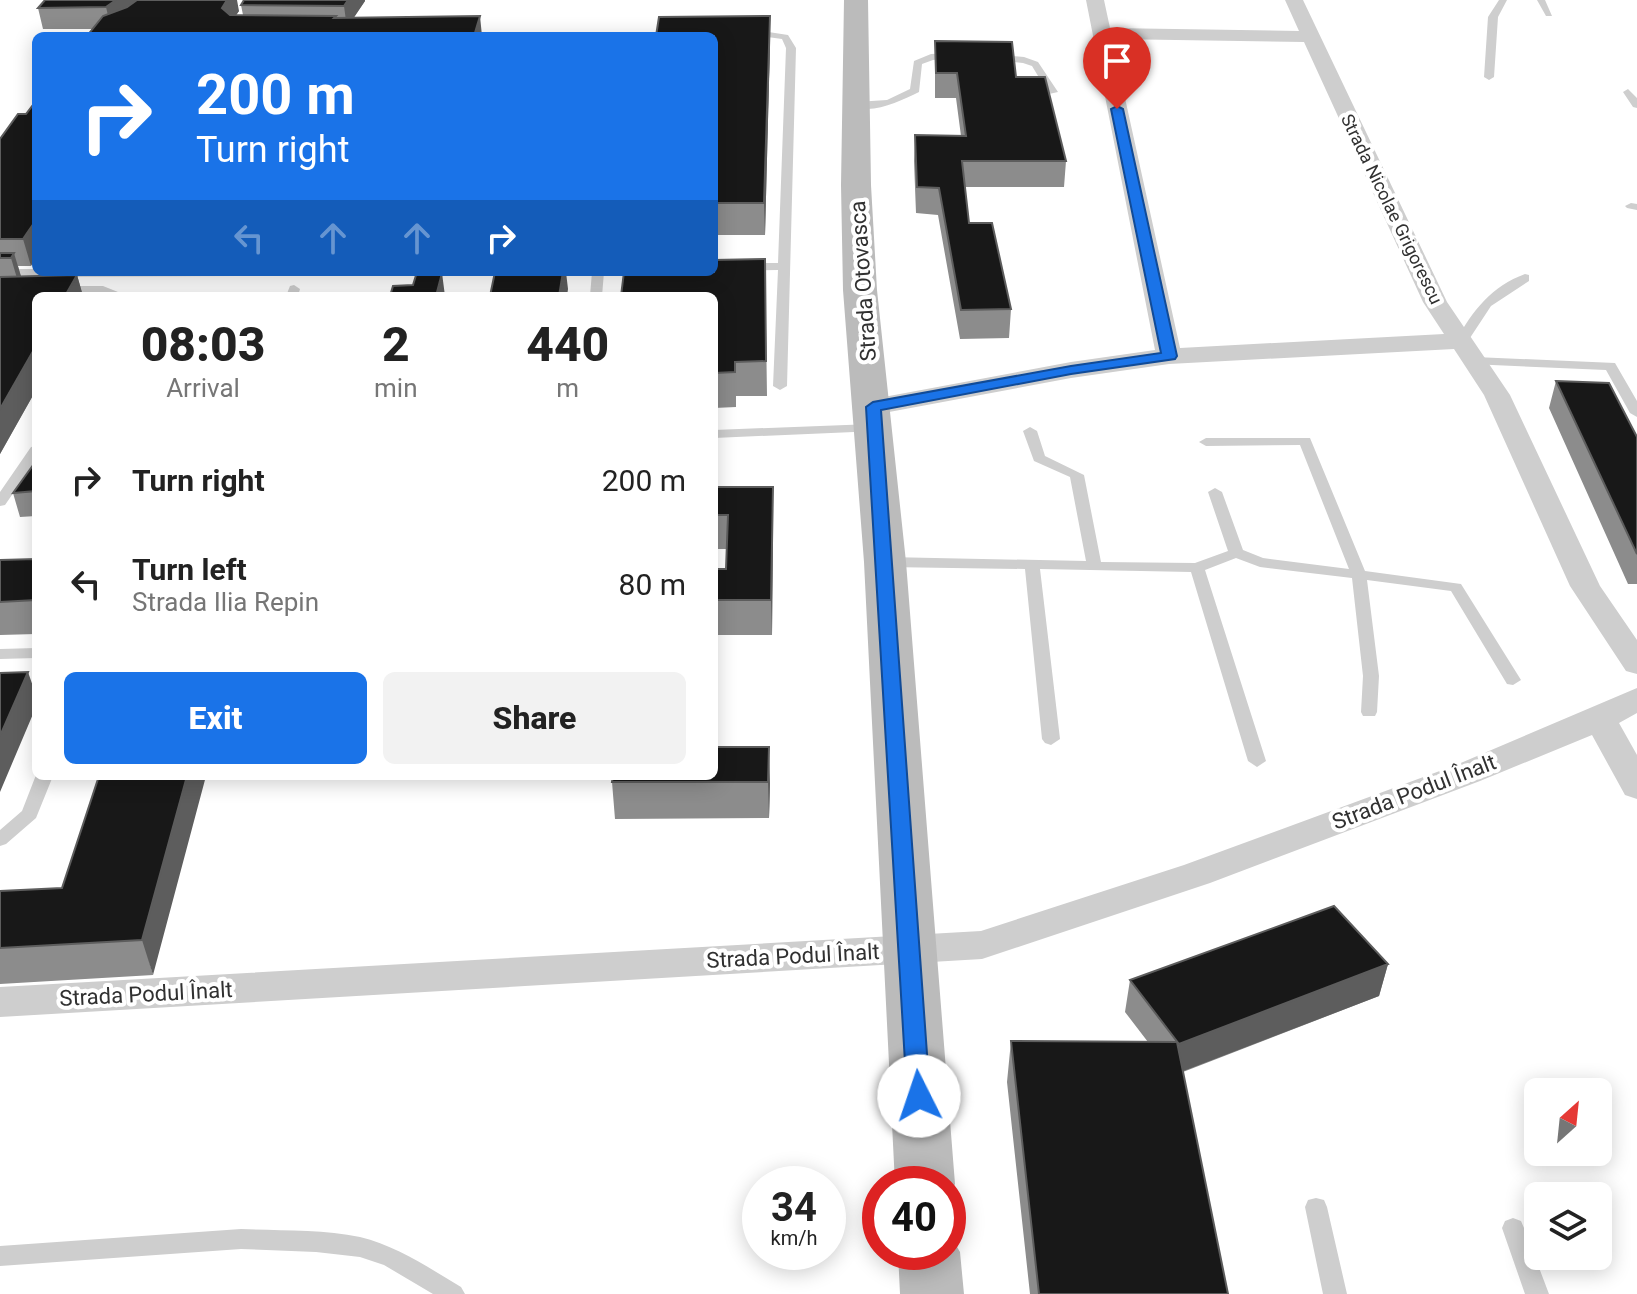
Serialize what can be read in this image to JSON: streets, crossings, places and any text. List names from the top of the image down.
{
  "streets": {
    "street": ["Strada Nicolae Grigorescu", "Strada Otovasca", "Strada Podul Înalt"]
  },
  "crossings": [
    ["Strada Otovasca", "Strada Podul Înalt"]
  ],
  "north": "top right",
  "page": {
    "turn": ["200 m", "Turn right"],
    "eta": [
      "08:03",
      "Arrival",
      "2",
      "min",
      "440",
      "m"
    ],
    "list": [
      {
        "name": "Turn right",
        "value": "200 m"
      },
      {
        "name": "Turn left",
        "note": "Strada Ilia Repin",
        "value": "80 m"
      }
    ],
    "buttons": ["Exit", "Share"],
    "speed": "34 km/h",
    "limit": "40"
  }
}
